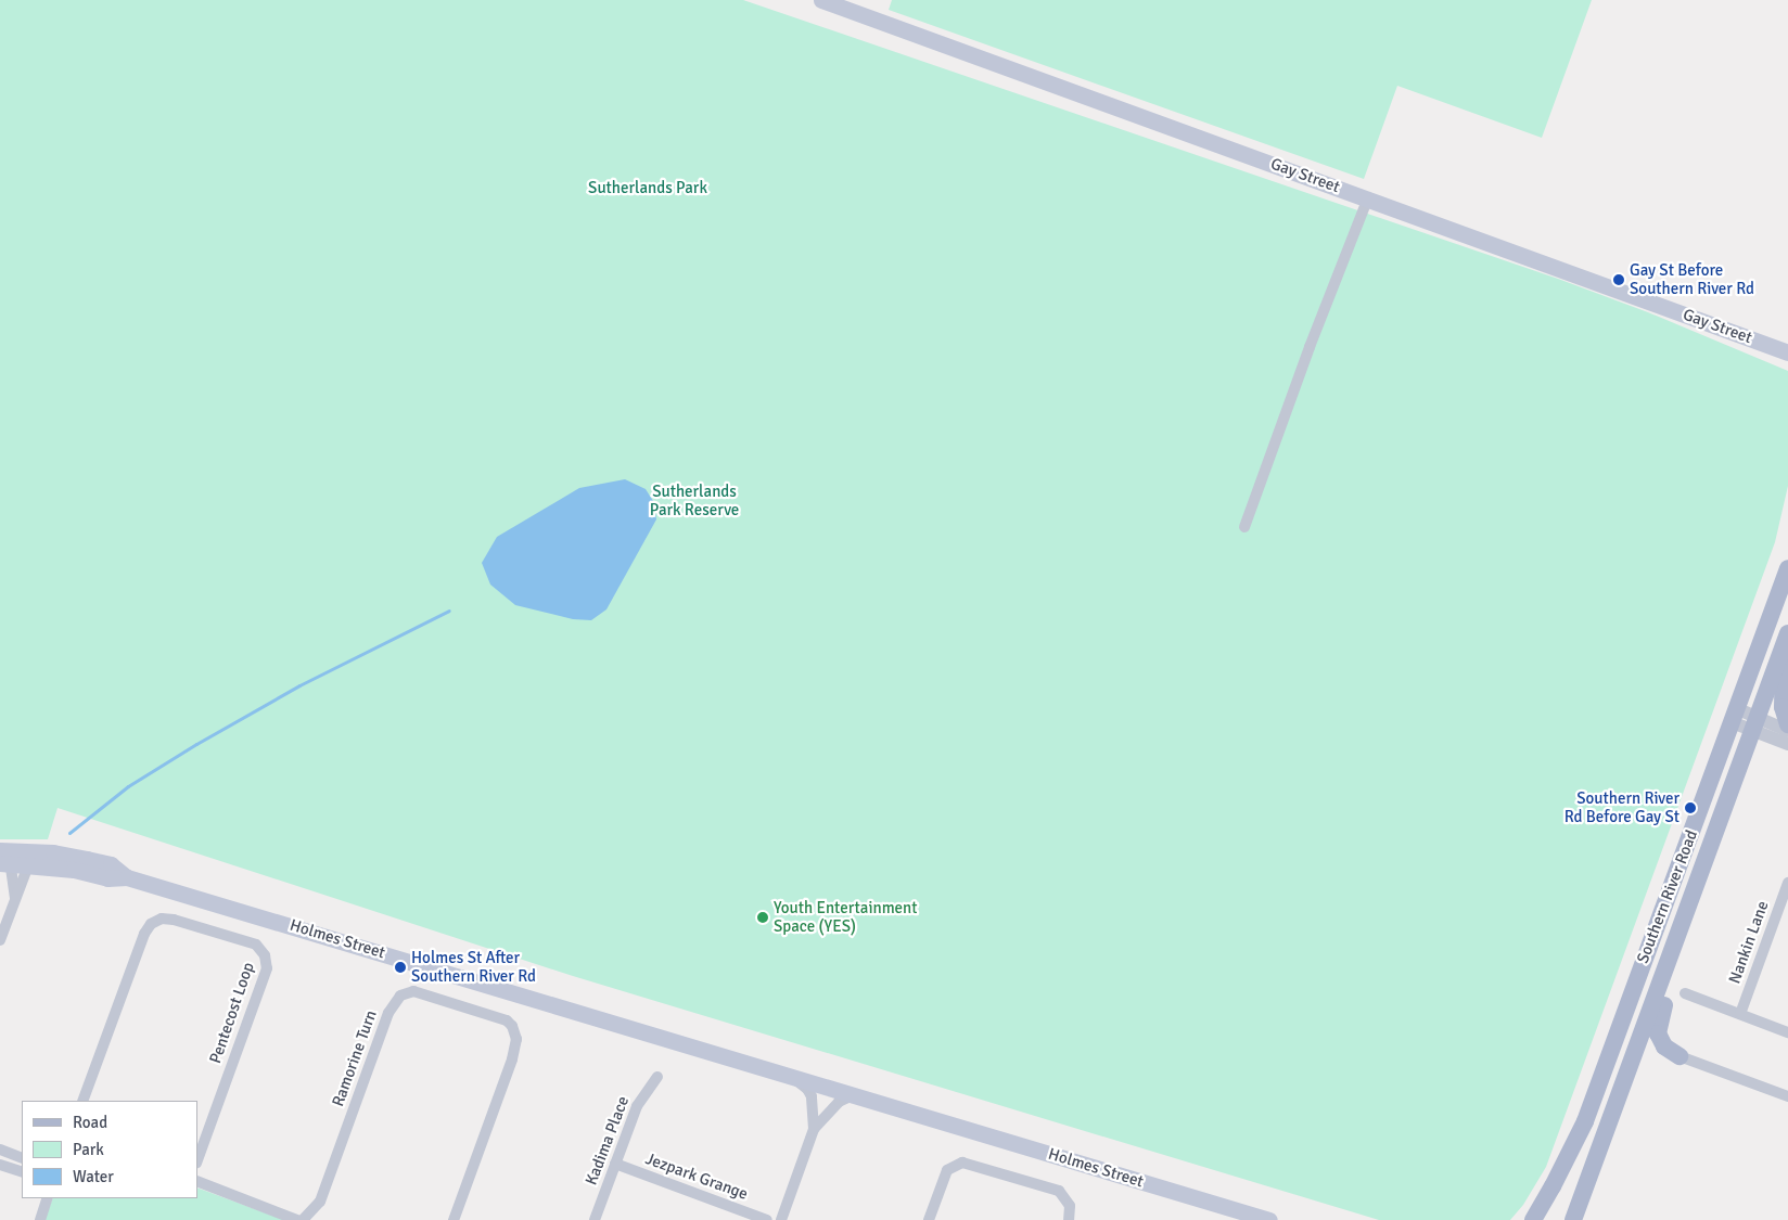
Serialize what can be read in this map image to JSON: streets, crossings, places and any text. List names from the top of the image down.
{
  "streets": {
    "main road": ["Gay Street", "Southern River Road", "Holmes Street"],
    "street": [
      "Nankin Lane",
      "Pentecost Loop",
      "Ramorine Turn",
      "Kadima Place",
      "Jezpark Grange"
    ]
  },
  "crossings": [
    ["Kadima Place", "Jezpark Grange"]
  ],
  "parks": ["Sutherlands Park", "Sutherlands Park Reserve"],
  "places": [
    "Gay St Before Southern River Rd",
    "Southern River Rd Before Gay St",
    "Youth Entertainment Space (YES)",
    "Holmes St After Southern River Rd"
  ],
  "legend": ["Road", "Park", "Water"]
}
